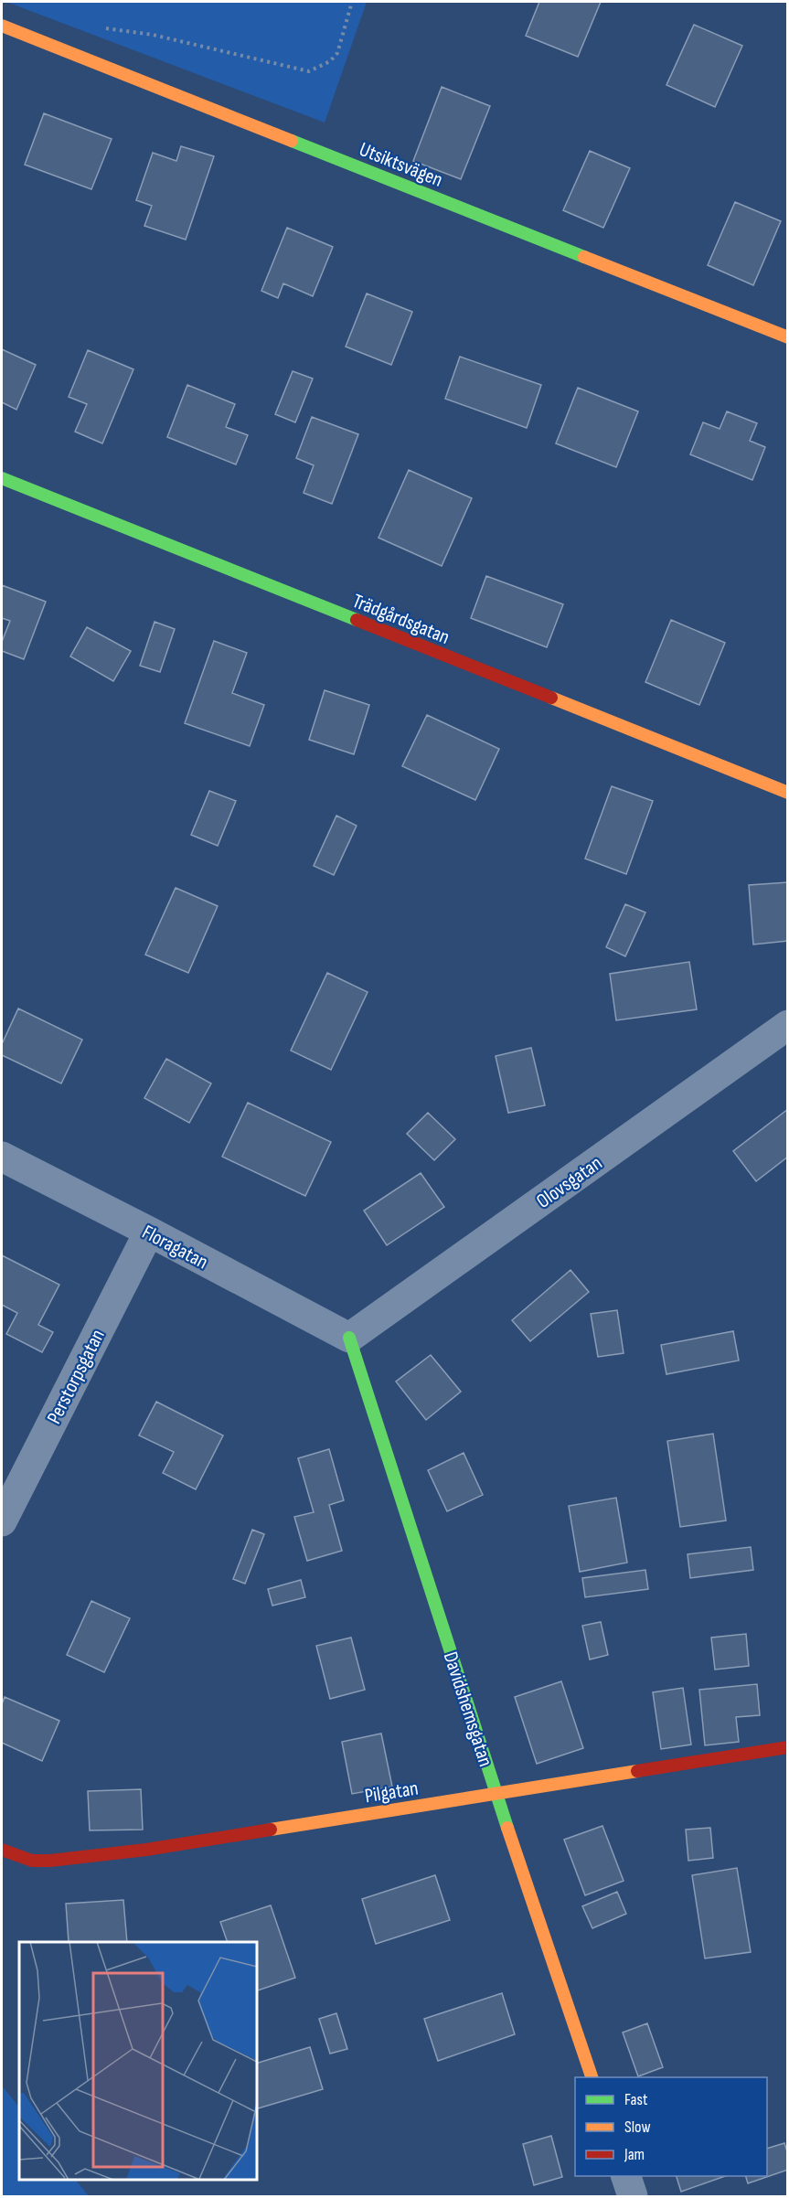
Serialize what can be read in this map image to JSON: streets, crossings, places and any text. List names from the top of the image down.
{
  "streets": {
    "street": [
      "Utsiktsvägen",
      "Trädgårdsgatan",
      "Olovsgatan",
      "Floragatan",
      "Perstorpsgatan",
      "Davidshemsgatan",
      "Pilgatan"
    ]
  },
  "crossings": [
    ["Olovsgatan", "Floragatan"],
    ["Olovsgatan", "Davidshemsgatan"],
    ["Floragatan", "Perstorpsgatan"],
    ["Floragatan", "Davidshemsgatan"],
    ["Davidshemsgatan", "Pilgatan"]
  ],
  "legend": ["Fast", "Slow", "Jam"]
}
